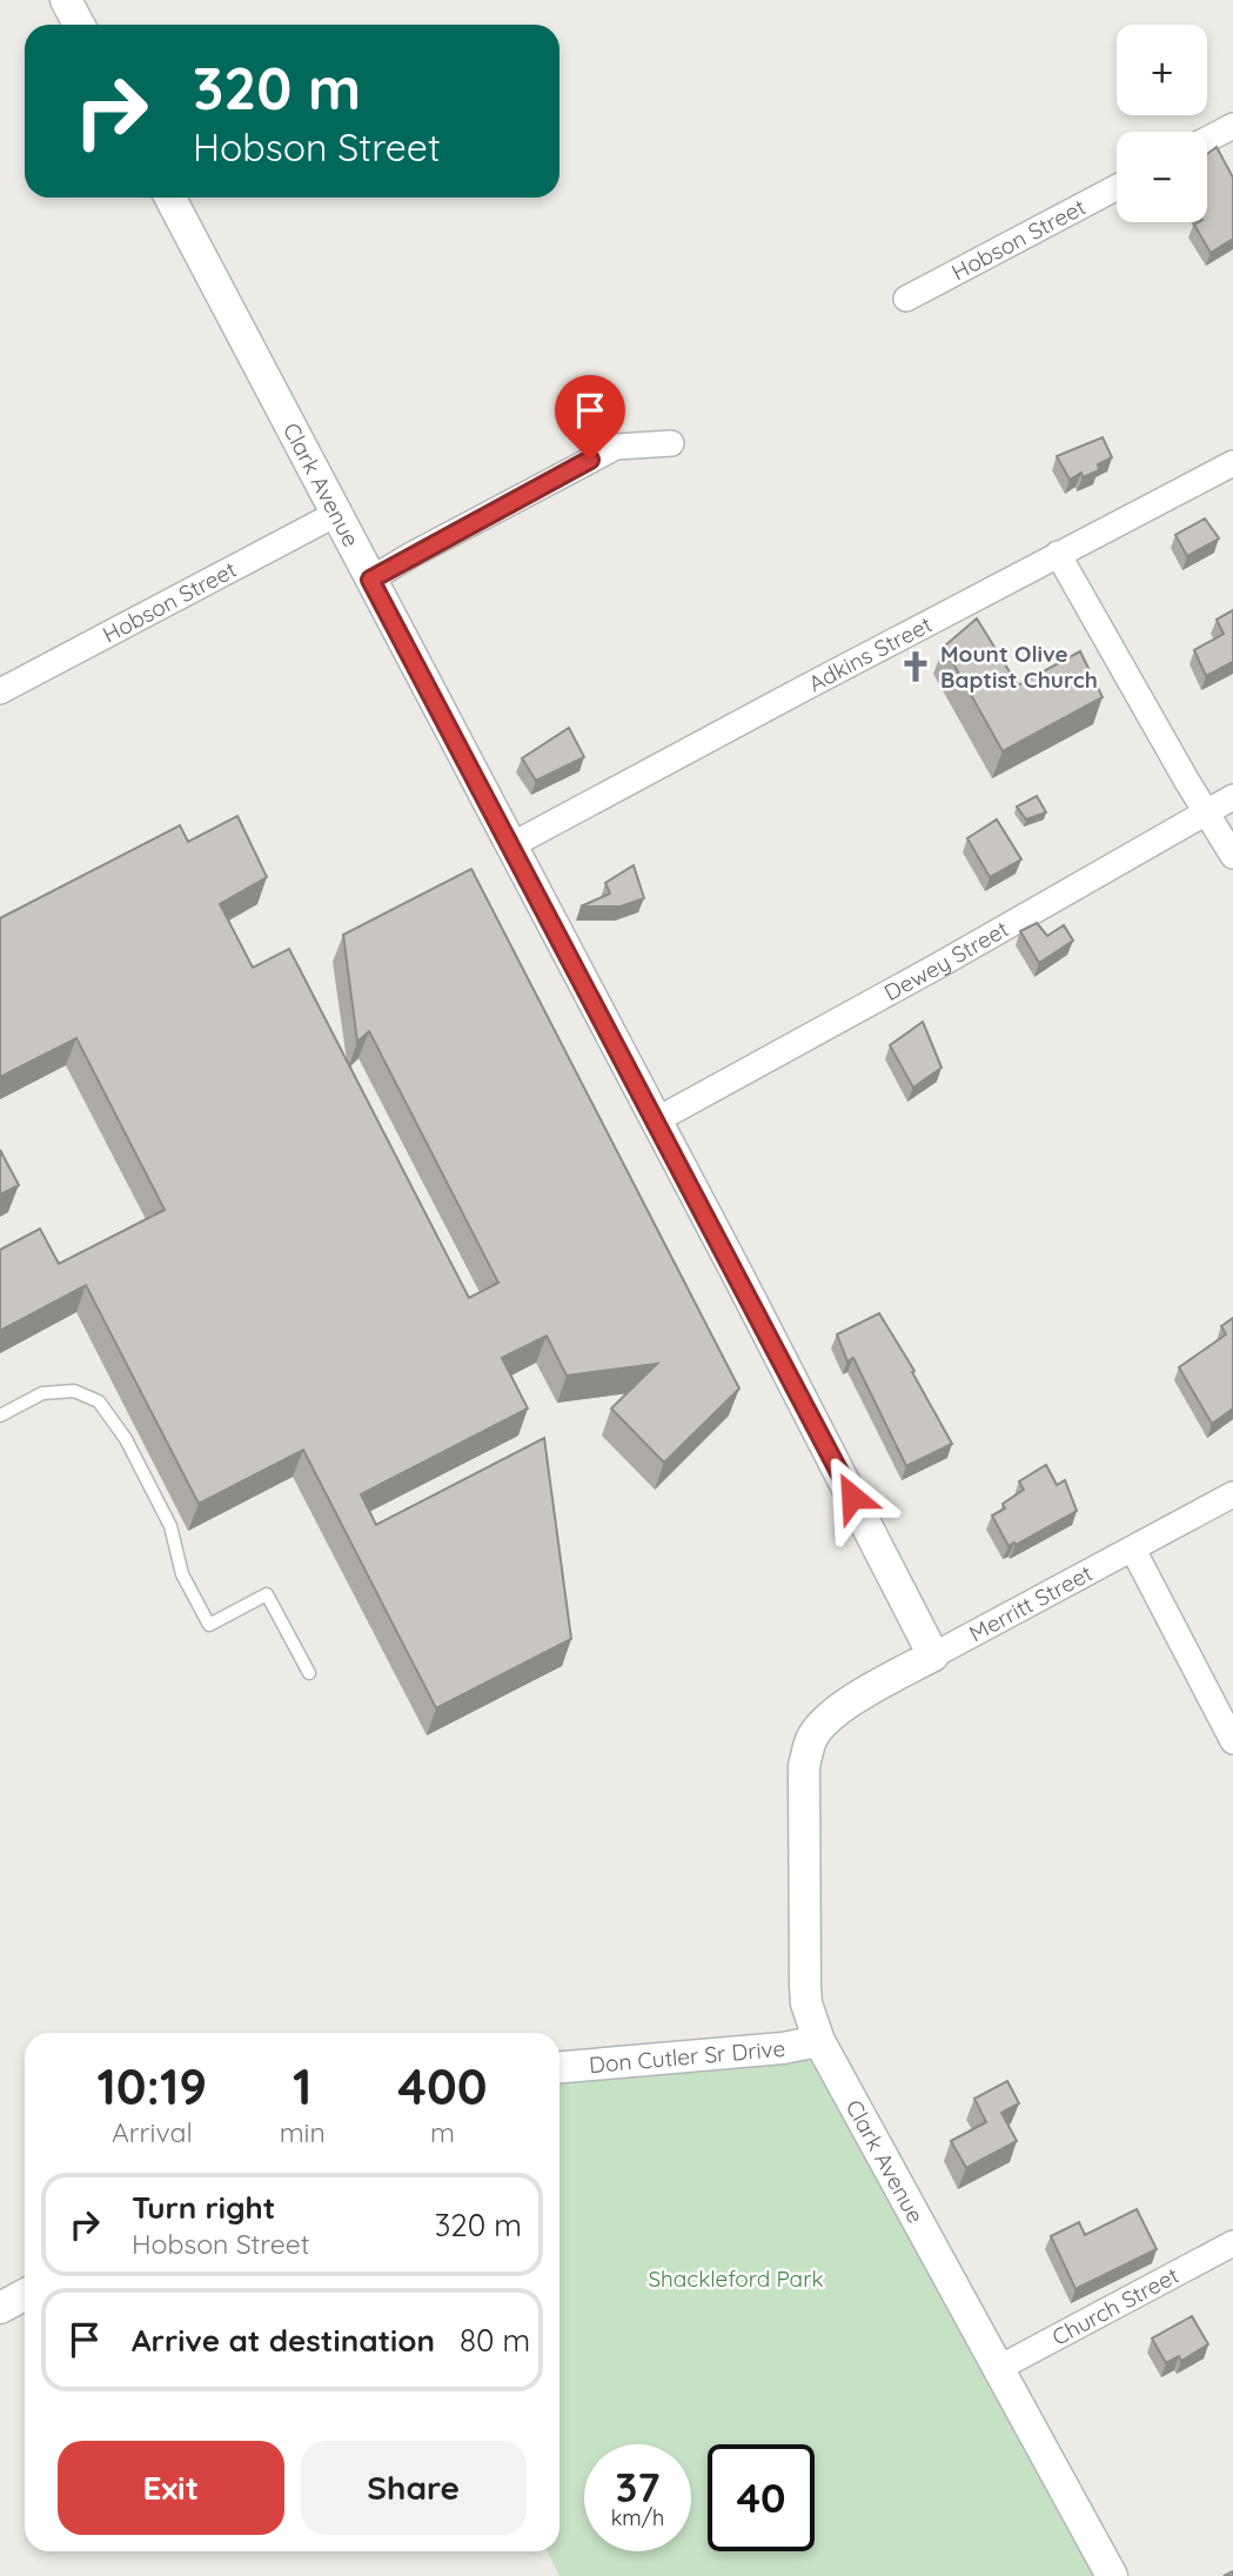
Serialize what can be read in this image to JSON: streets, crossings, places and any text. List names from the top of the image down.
{
  "streets": {
    "street": [
      "Hobson Street",
      "Clark Avenue",
      "Adkins Street",
      "Dewey Street",
      "Merritt Street",
      "Don Cutler Sr Drive",
      "Church Street"
    ]
  },
  "crossings": [
    ["Hobson Street", "Clark Avenue"],
    ["Clark Avenue", "Adkins Street"],
    ["Clark Avenue", "Dewey Street"],
    ["Clark Avenue", "Merritt Street"],
    ["Clark Avenue", "Don Cutler Sr Drive"],
    ["Clark Avenue", "Church Street"]
  ],
  "parks": ["Shackleford Park"],
  "places": {
    "church": ["Mount Olive Baptist Church"]
  },
  "page": {
    "map_buttons": ["+", "−"],
    "turn": ["320 m", "Hobson Street"],
    "eta": [
      "10:19",
      "Arrival",
      "1",
      "min",
      "400",
      "m"
    ],
    "list": [
      {
        "name": "Turn right",
        "note": "Hobson Street",
        "value": "320 m"
      },
      {
        "name": "Arrive at destination",
        "value": "80 m"
      }
    ],
    "buttons": ["Exit", "Share"],
    "speed": "37 km/h",
    "limit": "40"
  }
}
